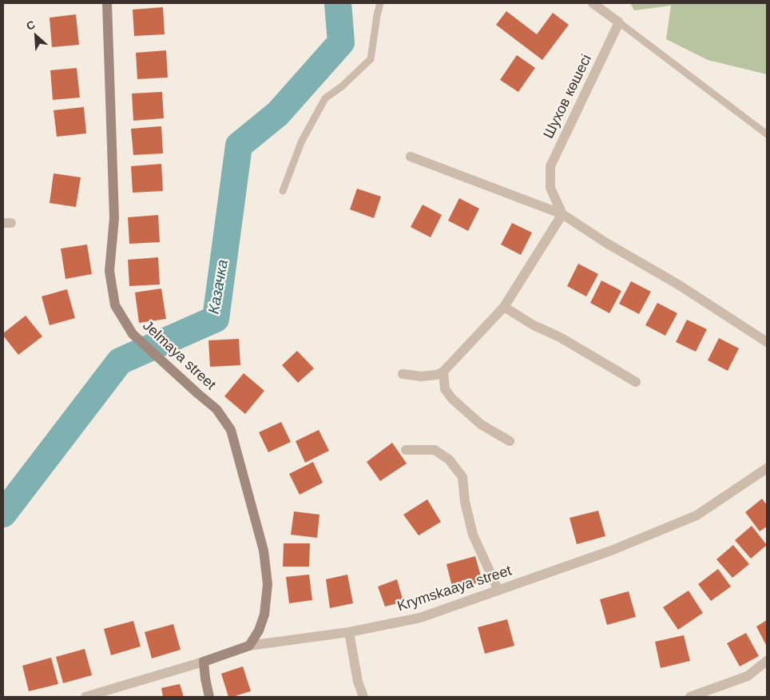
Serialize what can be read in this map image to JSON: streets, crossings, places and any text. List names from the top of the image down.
{
  "streets": {
    "street": ["Шухов көшесі", "Jelmaya street", "Krymskaaya street"]
  },
  "crossings": [
    ["Jelmaya street", "Krymskaaya street"]
  ],
  "water": ["Казачка"],
  "north": "top left"
}
